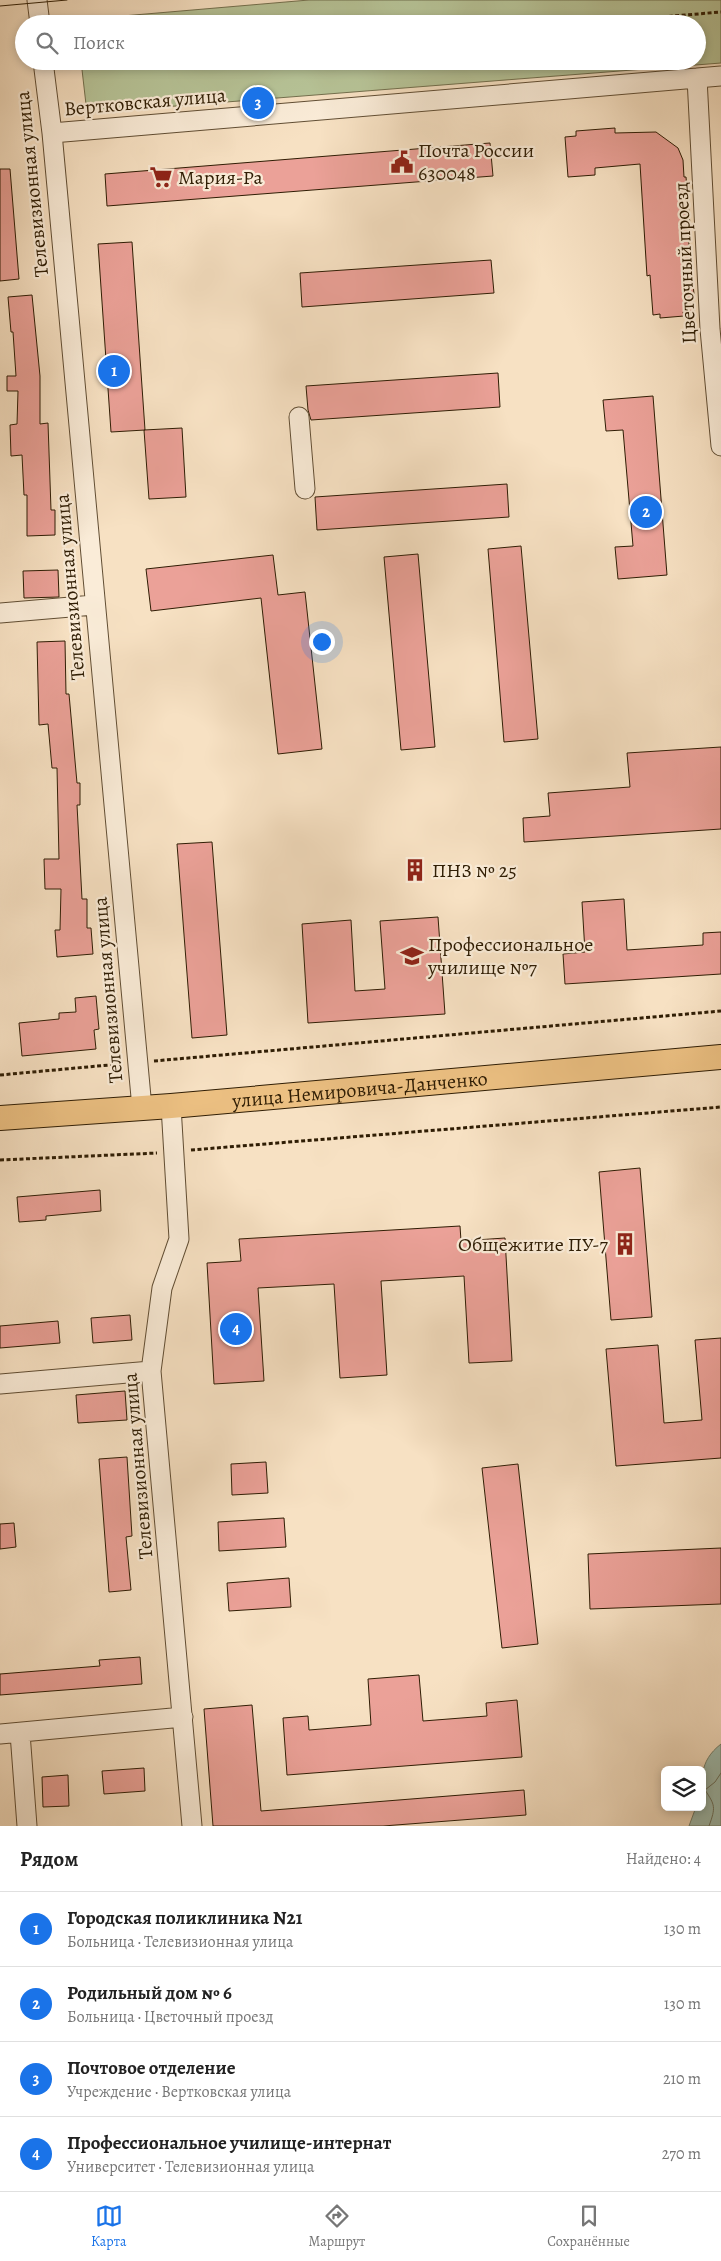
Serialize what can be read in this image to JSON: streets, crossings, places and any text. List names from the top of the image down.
{
  "streets": {
    "main road": ["улица Немировича-Данченко"],
    "street": ["Вертковская улица", "Телевизионная улица", "Цветочный проезд"]
  },
  "crossings": [
    ["Вертковская улица", "Телевизионная улица"],
    ["Вертковская улица", "Цветочный проезд"],
    ["Телевизионная улица", "улица Немировича-Данченко"]
  ],
  "places": {
    "public building": ["Почта России 630048"],
    "supermarket": ["Мария-Ра"],
    "building": ["ПНЗ № 25", "Общежитие ПУ-7"],
    "school or university": ["Профессиональное училище №7"]
  },
  "page": {
    "search": "Поиск",
    "pins": [
      "3",
      "1",
      "2",
      "4"
    ],
    "heading": ["Рядом", "Найдено: 4"],
    "list": [
      {
        "mark": "1",
        "name": "Городская поликлиника N21",
        "note": "Больница · Телевизионная улица",
        "value": "130 m"
      },
      {
        "mark": "2",
        "name": "Родильный дом № 6",
        "note": "Больница · Цветочный проезд",
        "value": "130 m"
      },
      {
        "mark": "3",
        "name": "Почтовое отделение",
        "note": "Учреждение · Вертковская улица",
        "value": "210 m"
      },
      {
        "mark": "4",
        "name": "Профессиональное училище-интернат",
        "note": "Университет · Телевизионная улица",
        "value": "270 m"
      }
    ],
    "nav": ["Карта", "Маршрут", "Сохранённые"]
  }
}
